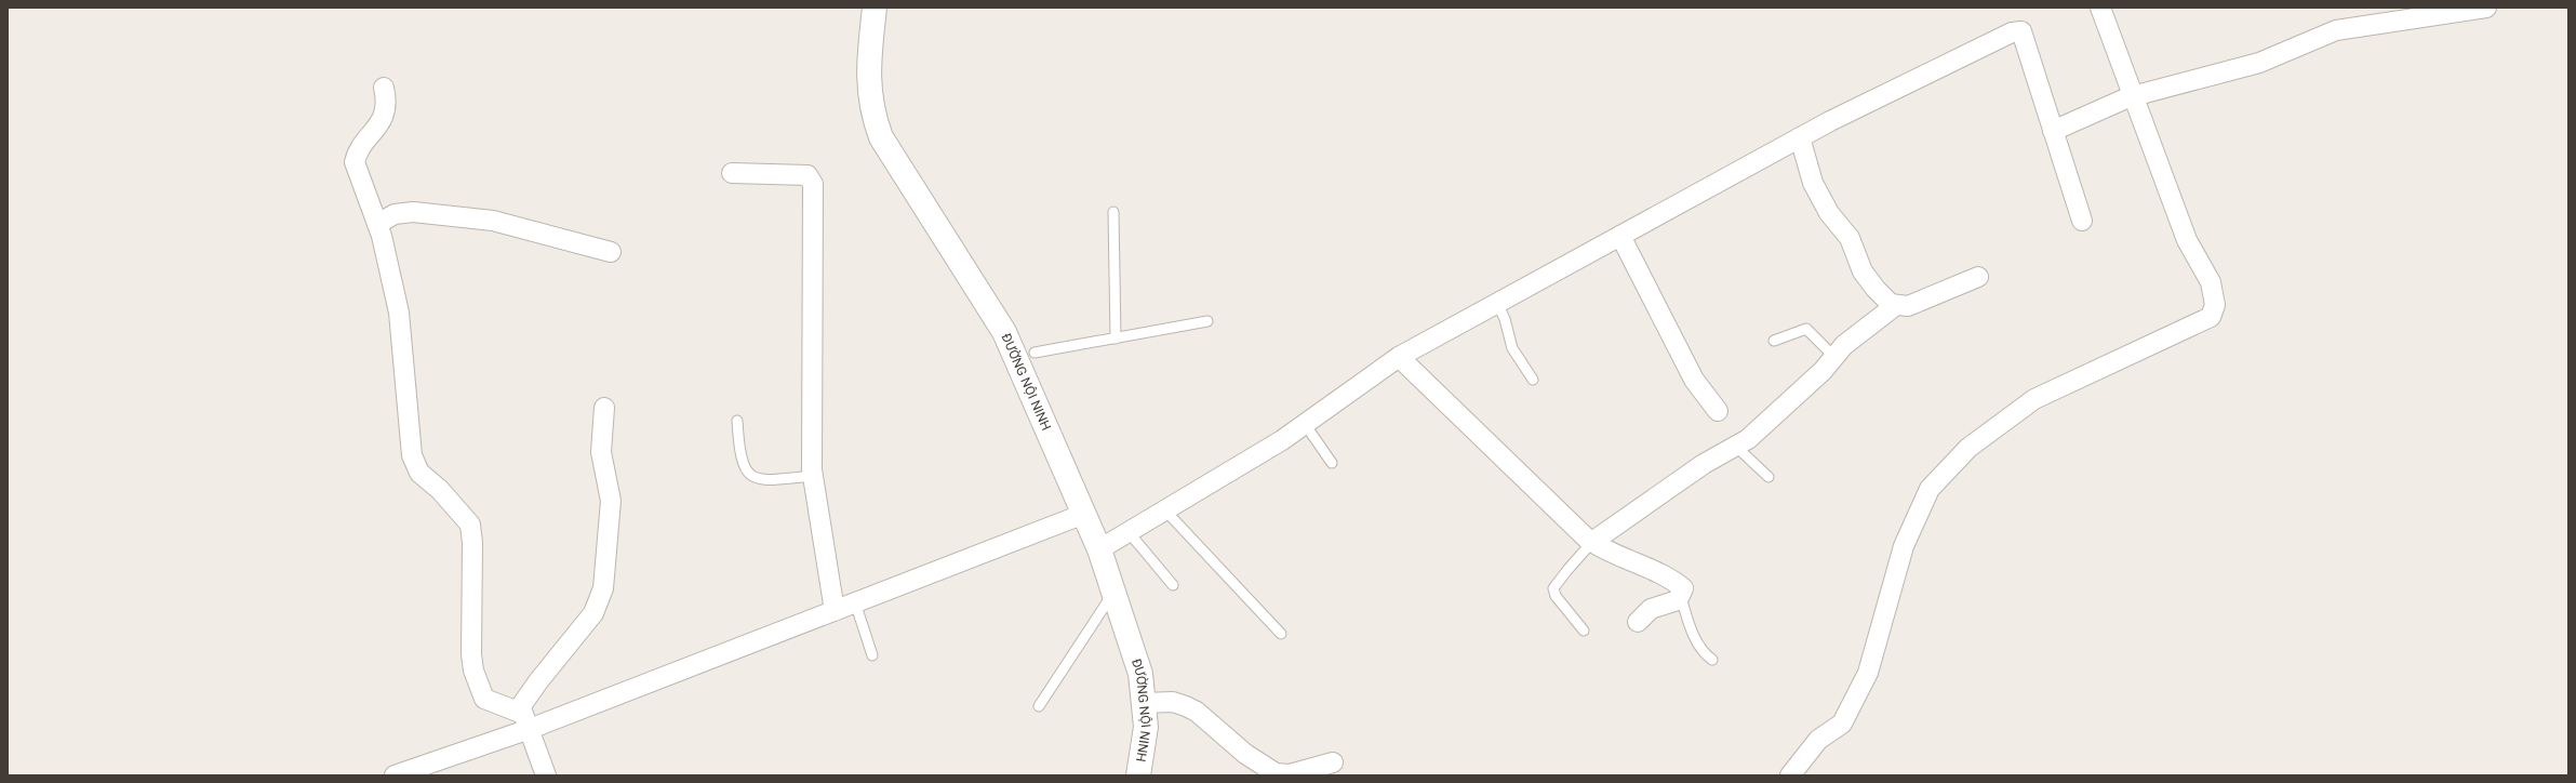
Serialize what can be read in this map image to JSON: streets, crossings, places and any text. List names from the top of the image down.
{
  "streets": {
    "street": ["ĐƯỜNG NỘI NINH"]
  }
}
